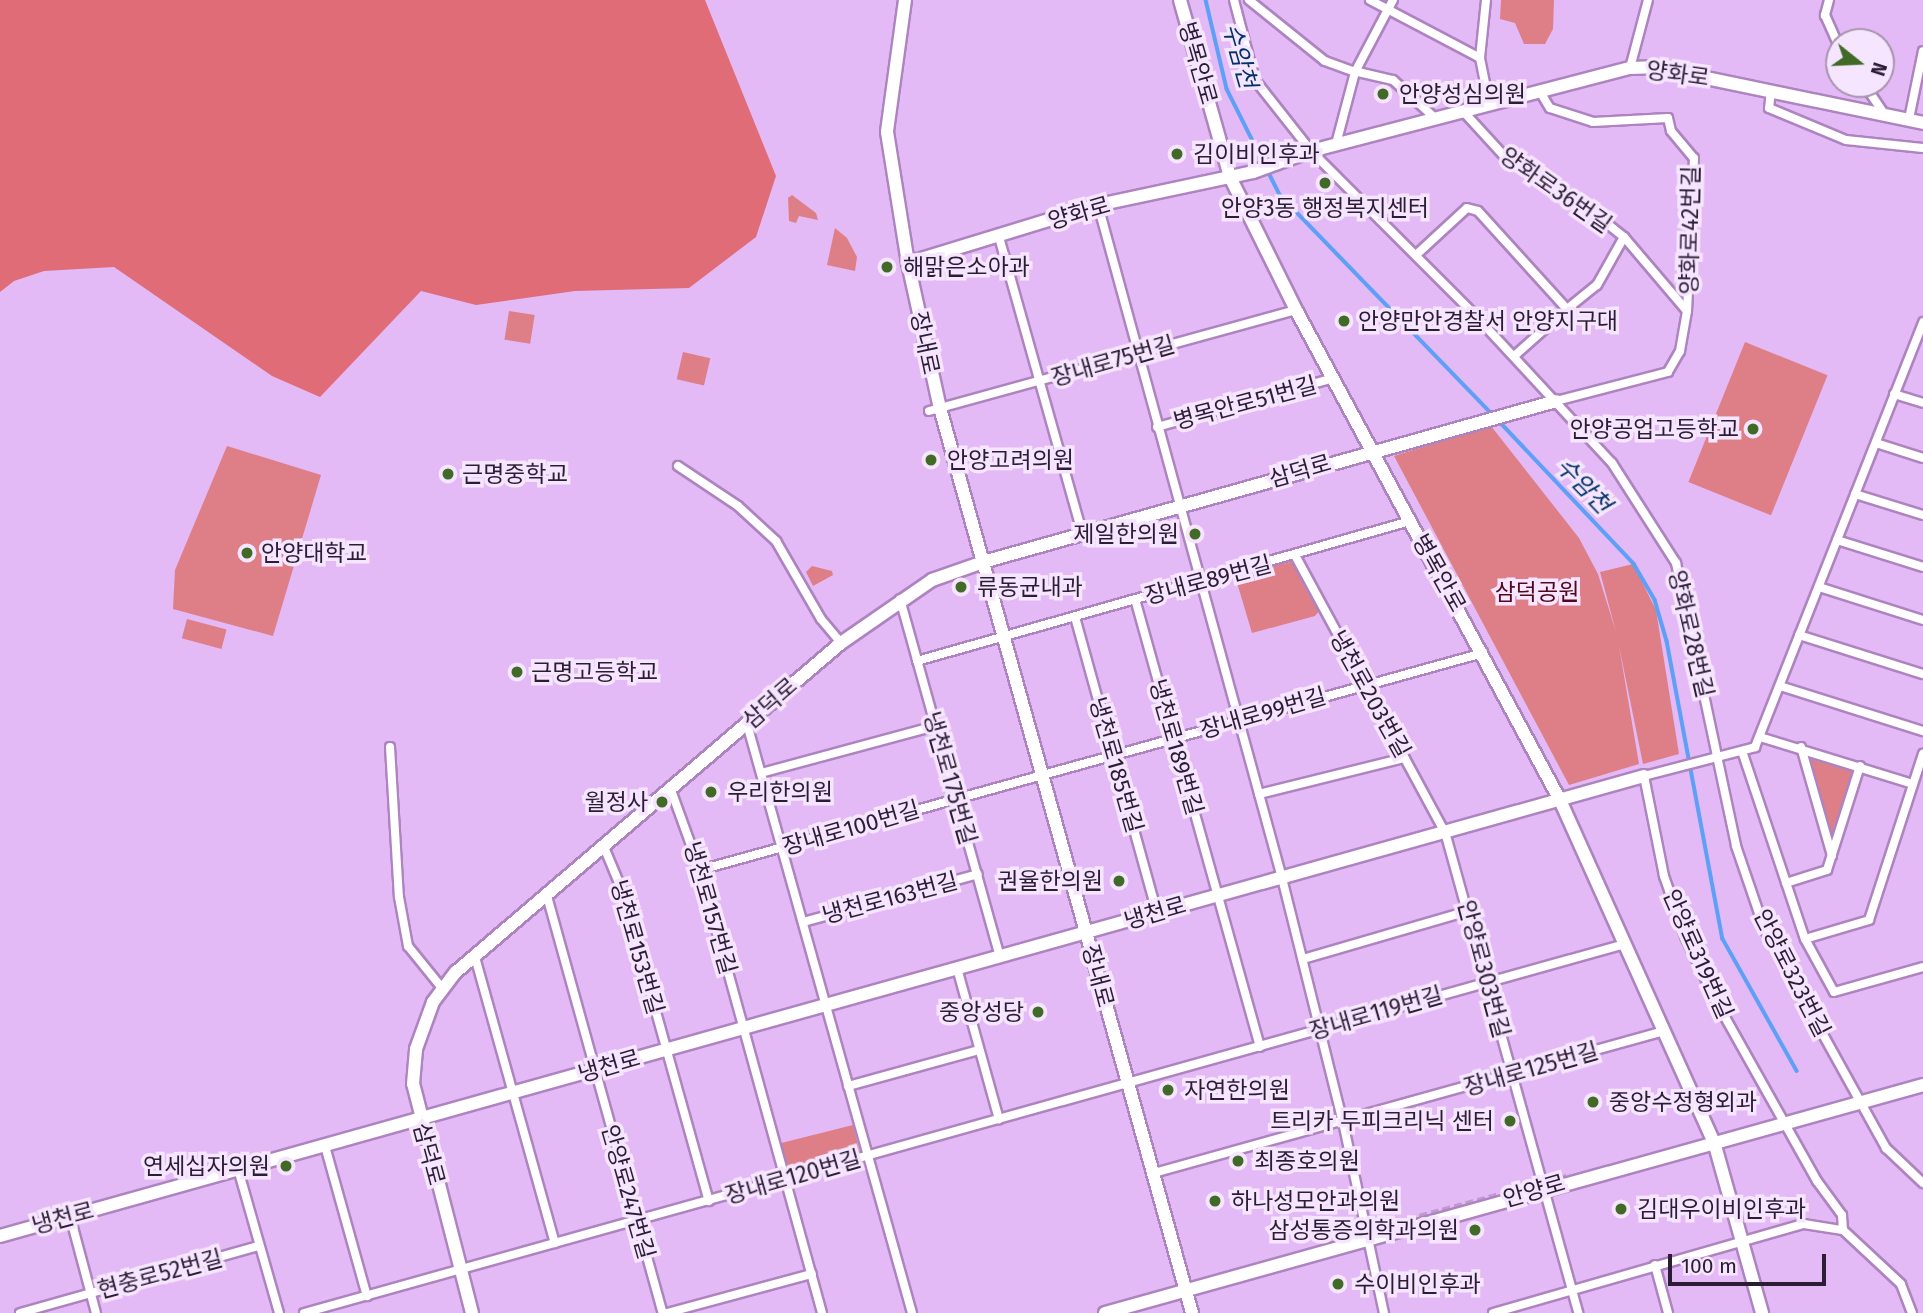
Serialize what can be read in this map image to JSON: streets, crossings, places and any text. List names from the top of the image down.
{
  "streets": {
    "street": [
      "병목안로",
      "양화로",
      "양화로36번길",
      "양화로42번길",
      "장내로",
      "장내로75번길",
      "병목안로51번길",
      "삼덕로",
      "장내로89번길",
      "양화로28번길",
      "냉천로203번길",
      "장내로99번길",
      "냉천로189번길",
      "냉천로185번길",
      "냉천로175번길",
      "장내로100번길",
      "냉천로163번길",
      "냉천로157번길",
      "냉천로",
      "냉천로153번길",
      "안양로319번길",
      "안양로303번길",
      "안양로323번길",
      "장내로119번길",
      "장내로125번길",
      "장내로120번길",
      "안양로",
      "안양로247번길",
      "현충로52번길"
    ]
  },
  "crossings": [
    ["병목안로", "양화로"],
    ["병목안로", "장내로75번길"],
    ["병목안로", "병목안로51번길"],
    ["병목안로", "삼덕로"],
    ["병목안로", "장내로89번길"],
    ["병목안로", "장내로99번길"],
    ["병목안로", "냉천로"],
    ["병목안로", "장내로119번길"],
    ["병목안로", "장내로125번길"],
    ["병목안로", "안양로"],
    ["양화로", "양화로36번길"],
    ["양화로", "양화로42번길"],
    ["양화로", "장내로"],
    ["양화로", "양화로28번길"],
    ["양화로36번길", "양화로42번길"],
    ["양화로42번길", "삼덕로"],
    ["양화로42번길", "양화로28번길"],
    ["장내로", "장내로75번길"],
    ["장내로", "삼덕로"],
    ["장내로", "장내로89번길"],
    ["장내로", "장내로99번길"],
    ["장내로", "장내로100번길"],
    ["장내로", "냉천로"],
    ["장내로", "장내로119번길"],
    ["장내로", "장내로125번길"],
    ["장내로", "장내로120번길"],
    ["장내로", "안양로"],
    ["삼덕로", "양화로28번길"],
    ["삼덕로", "냉천로175번길"],
    ["삼덕로", "냉천로163번길"],
    ["삼덕로", "냉천로157번길"],
    ["삼덕로", "냉천로"],
    ["삼덕로", "냉천로153번길"],
    ["삼덕로", "장내로120번길"],
    ["삼덕로", "안양로247번길"],
    ["장내로89번길", "냉천로203번길"],
    ["장내로89번길", "냉천로189번길"],
    ["장내로89번길", "냉천로185번길"],
    ["양화로28번길", "안양로323번길"],
    ["냉천로203번길", "장내로99번길"],
    ["냉천로203번길", "냉천로"],
    ["냉천로203번길", "안양로303번길"],
    ["장내로99번길", "냉천로189번길"],
    ["장내로99번길", "냉천로185번길"],
    ["장내로99번길", "장내로100번길"],
    ["냉천로189번길", "냉천로"],
    ["냉천로185번길", "냉천로"],
    ["냉천로175번길", "장내로100번길"],
    ["냉천로175번길", "냉천로163번길"],
    ["냉천로175번길", "냉천로"],
    ["장내로100번길", "냉천로163번길"],
    ["장내로100번길", "냉천로157번길"],
    ["냉천로163번길", "냉천로"],
    ["냉천로163번길", "장내로120번길"],
    ["냉천로157번길", "냉천로"],
    ["냉천로157번길", "장내로120번길"],
    ["냉천로", "냉천로153번길"],
    ["냉천로", "안양로319번길"],
    ["냉천로", "안양로303번길"],
    ["냉천로", "장내로119번길"],
    ["냉천로", "안양로247번길"],
    ["냉천로153번길", "장내로120번길"],
    ["안양로319번길", "안양로"],
    ["안양로303번길", "장내로119번길"],
    ["안양로303번길", "장내로125번길"],
    ["안양로303번길", "안양로"],
    ["안양로323번길", "안양로"],
    ["장내로119번길", "장내로120번길"],
    ["장내로120번길", "안양로247번길"]
  ],
  "water": ["수암천"],
  "parks": ["삼덕공원"],
  "places": [
    "안양성심의원",
    "김이비인후과",
    "안양3동 행정복지센터",
    "해맑은소아과",
    "안양만안경찰서 안양지구대",
    "안양공업고등학교",
    "안양고려의원",
    "근명중학교",
    "제일한의원",
    "안양대학교",
    "류동균내과",
    "근명고등학교",
    "우리한의원",
    "월정사",
    "권율한의원",
    "중앙성당",
    "자연한의원",
    "중앙수정형외과",
    "트리카 두피크리닉 센터",
    "최종호의원",
    "연세십자의원",
    "하나성모안과의원",
    "김대우이비인후과",
    "삼성통증의학과의원",
    "수이비인후과"
  ],
  "scale_bar": "100 m",
  "north": "right"
}
